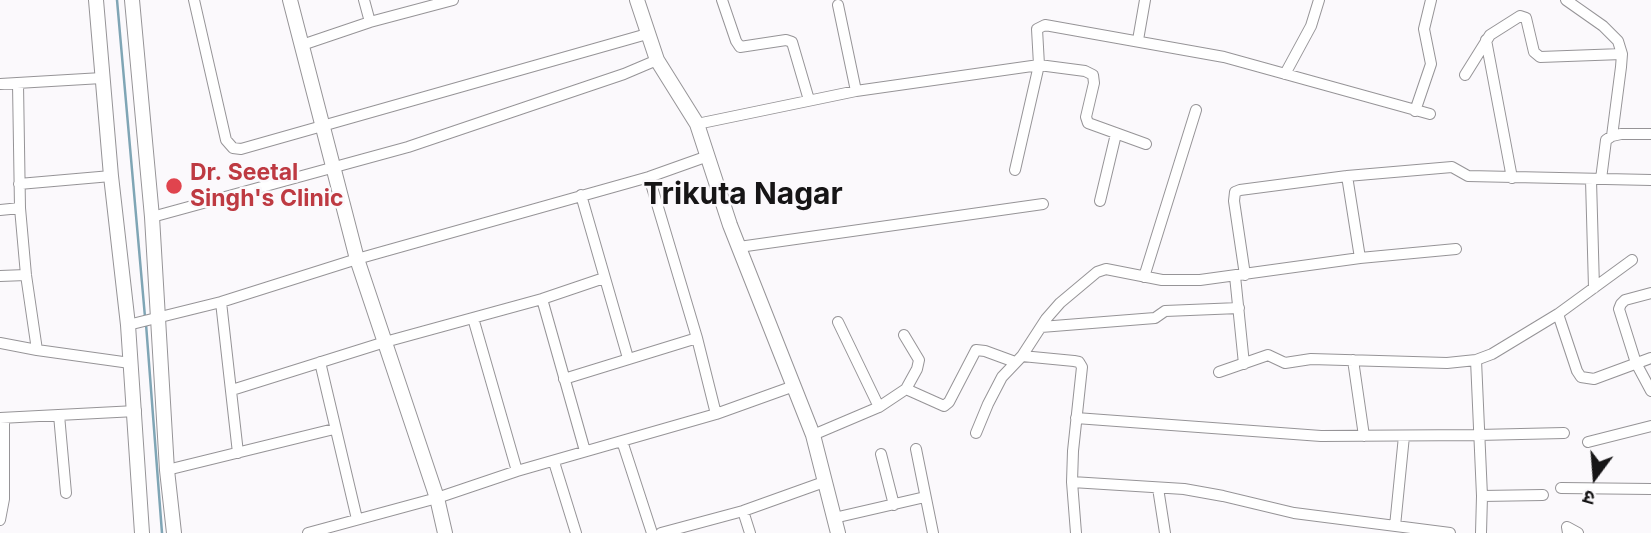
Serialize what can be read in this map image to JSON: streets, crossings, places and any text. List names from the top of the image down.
{
  "districts": ["Trikuta Nagar"],
  "places": ["Dr. Seetal Singh's Clinic"],
  "north": "bottom"
}
